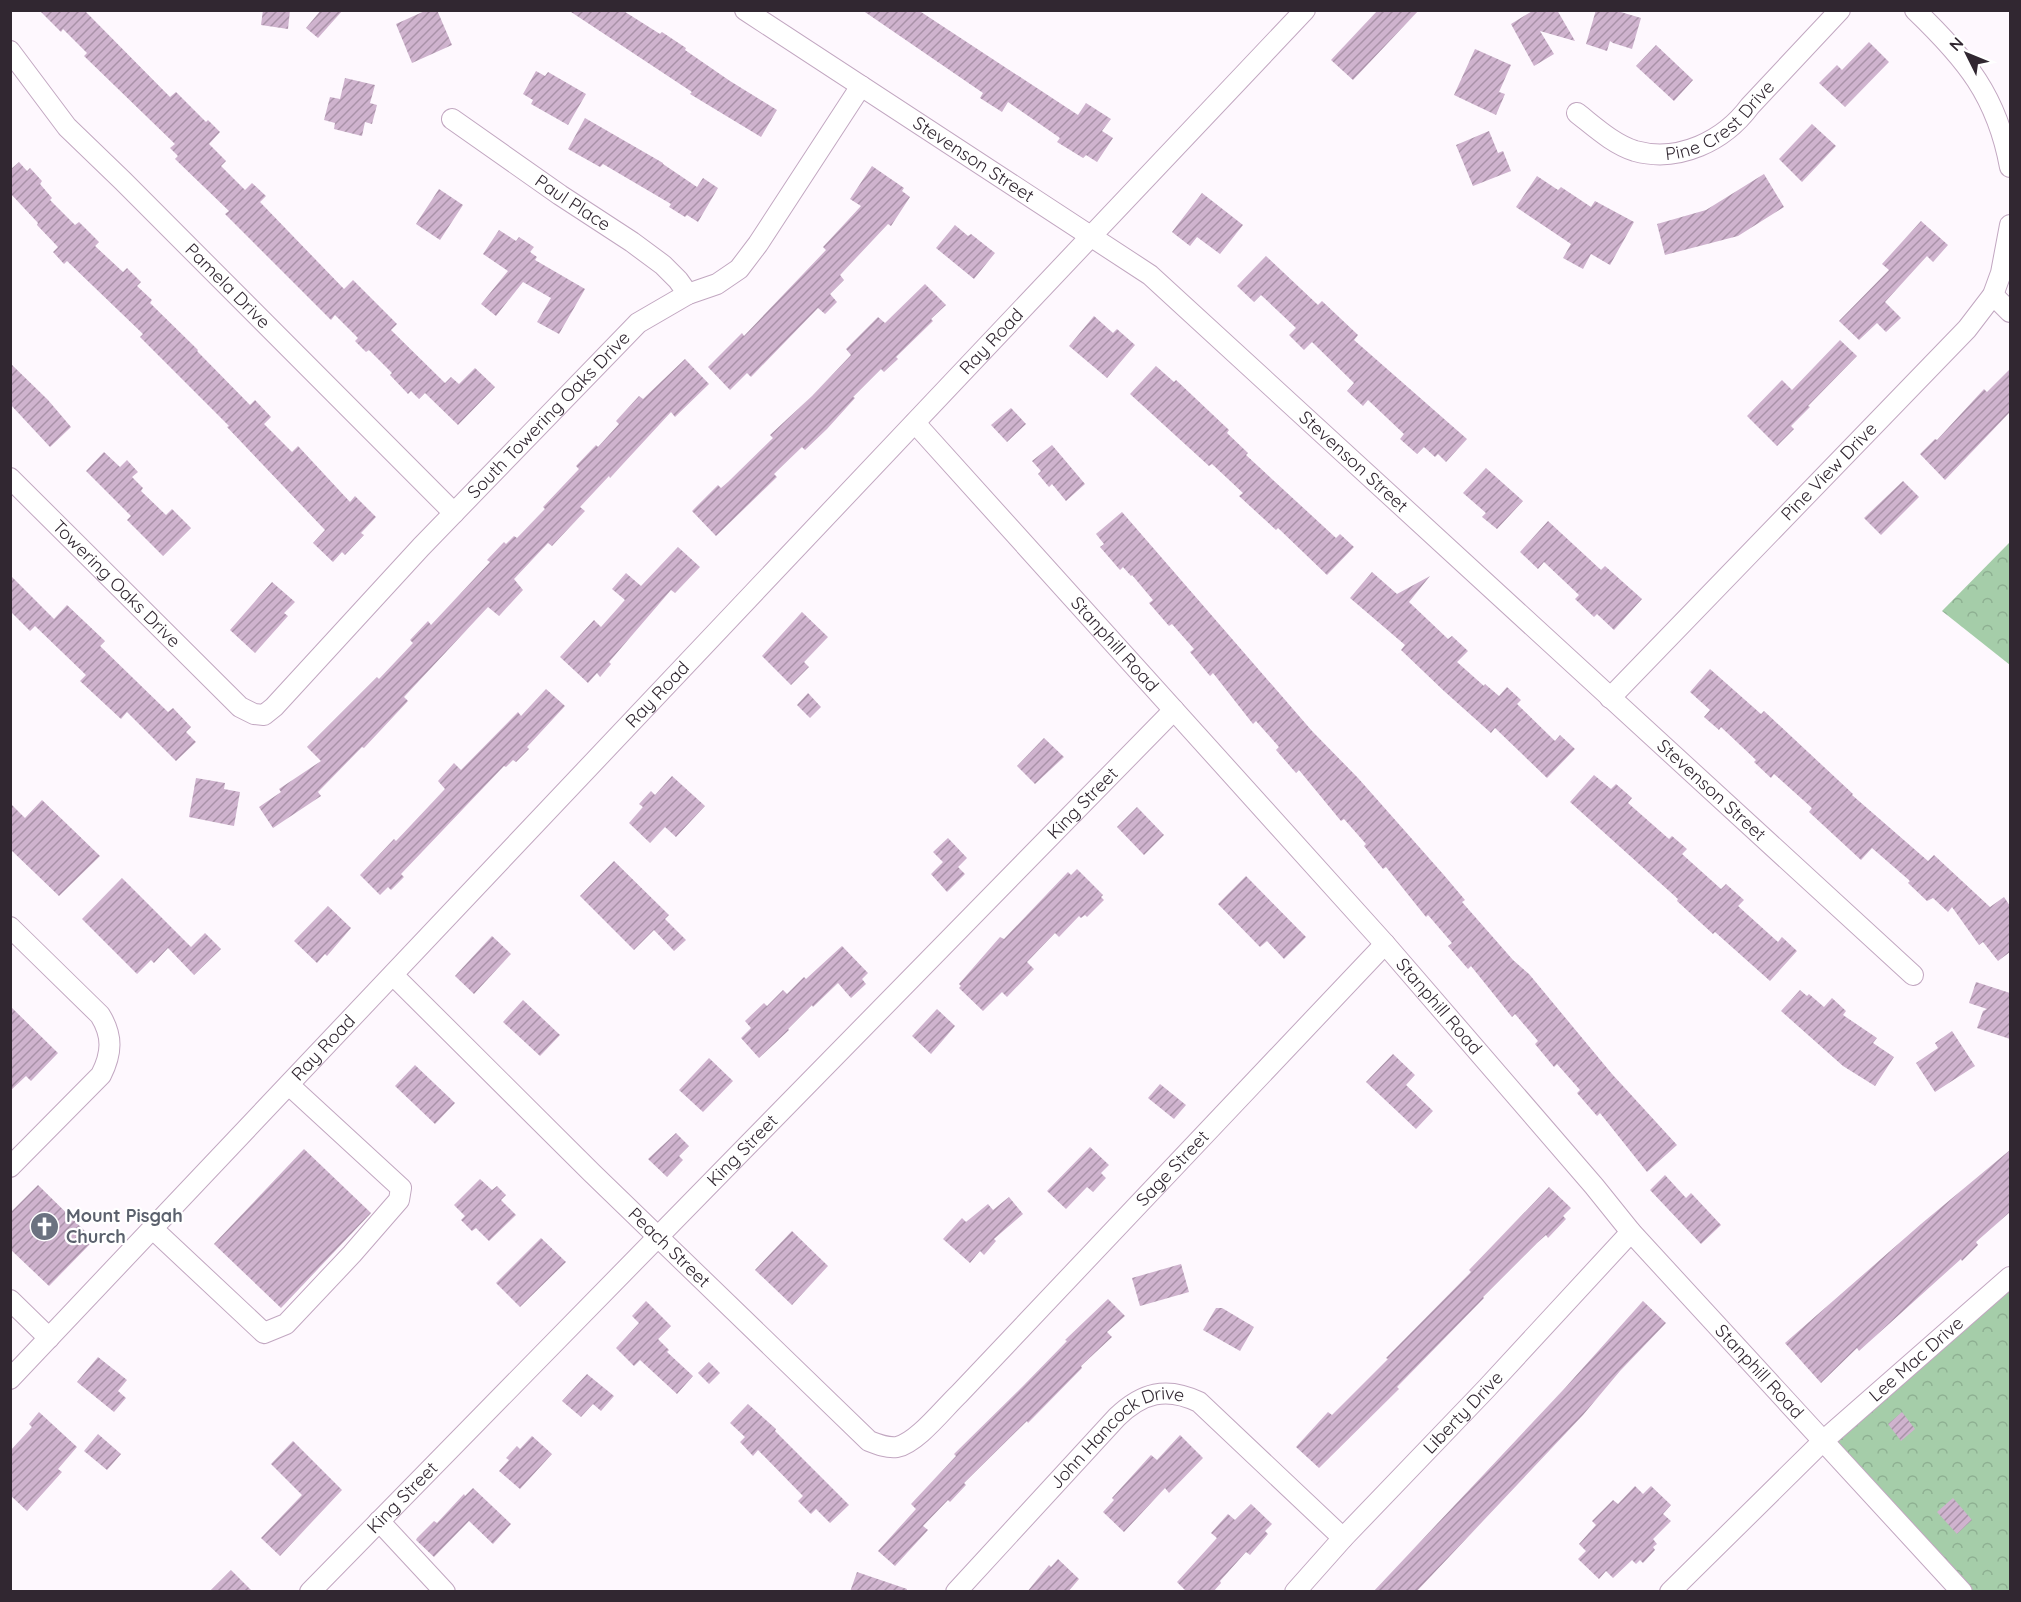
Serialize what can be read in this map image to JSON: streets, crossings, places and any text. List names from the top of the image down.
{
  "streets": {
    "street": [
      "Pine Crest Drive",
      "Stevenson Street",
      "Paul Place",
      "Pamela Drive",
      "Ray Road",
      "South Towering Oaks Drive",
      "Pine View Drive",
      "Towering Oaks Drive",
      "Stanphill Road",
      "King Street",
      "Sage Street",
      "Peach Street",
      "Lee Mac Drive",
      "Liberty Drive",
      "John Hancock Drive"
    ]
  },
  "crossings": [
    ["Stevenson Street", "Ray Road"],
    ["Stevenson Street", "South Towering Oaks Drive"],
    ["Stevenson Street", "Pine View Drive"],
    ["Paul Place", "South Towering Oaks Drive"],
    ["Pamela Drive", "South Towering Oaks Drive"],
    ["Ray Road", "Stanphill Road"],
    ["Ray Road", "Peach Street"],
    ["South Towering Oaks Drive", "Towering Oaks Drive"],
    ["Stanphill Road", "King Street"],
    ["Stanphill Road", "Sage Street"],
    ["Stanphill Road", "Lee Mac Drive"],
    ["Stanphill Road", "Liberty Drive"],
    ["King Street", "Peach Street"],
    ["Sage Street", "Peach Street"],
    ["Liberty Drive", "John Hancock Drive"]
  ],
  "places": {
    "church": ["Mount Pisgah Church"]
  },
  "north": "top left"
}
